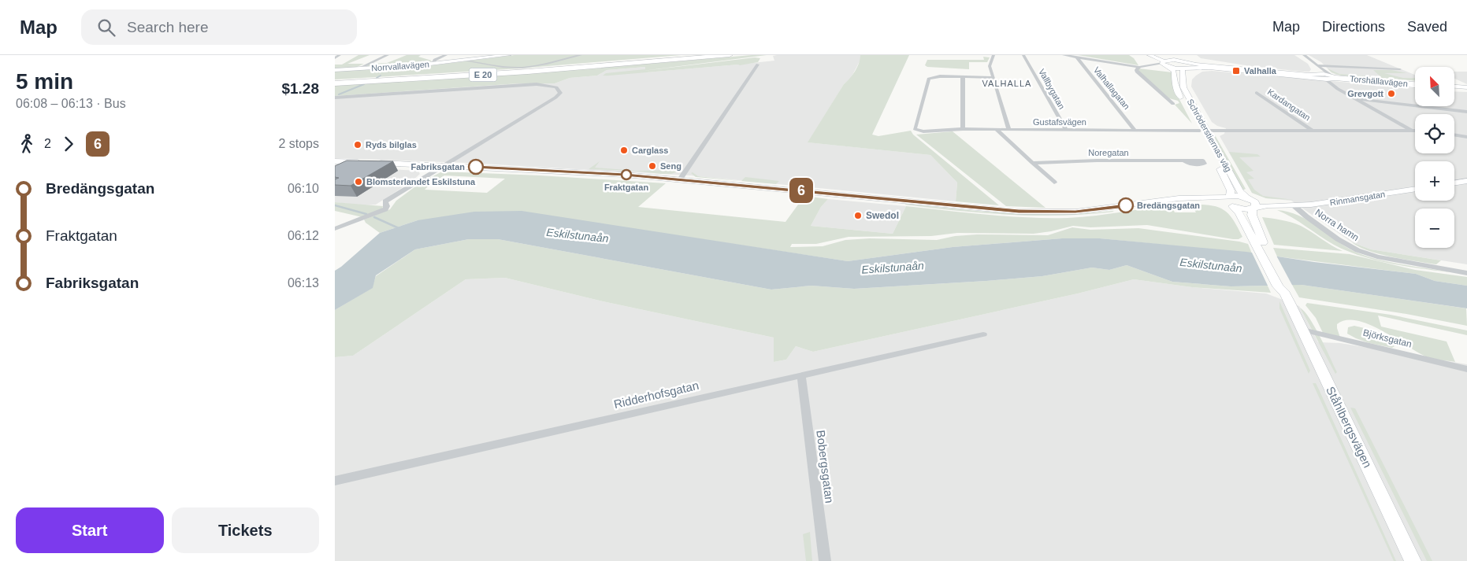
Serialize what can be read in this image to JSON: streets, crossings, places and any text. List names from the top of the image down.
{
  "streets": {
    "highway": ["E 20"],
    "street": [
      "Norrvallavägen",
      "Torshällavägen",
      "Valhallagatan",
      "Vallbygatan",
      "Kardangatan",
      "Gustafsvägen",
      "Schröderstiernas väg",
      "Noregatan",
      "Rinmansgatan",
      "Norra hamn",
      "Björksgatan",
      "Ridderhofsgatan",
      "Ståhlbergsvägen",
      "Bobergsgatan"
    ]
  },
  "crossings": [
    ["Valhallagatan", "Gustafsvägen"],
    ["Vallbygatan", "Gustafsvägen"],
    ["Gustafsvägen", "Schröderstiernas väg"],
    ["Schröderstiernas väg", "Rinmansgatan"],
    ["Schröderstiernas väg", "Ståhlbergsvägen"],
    ["Rinmansgatan", "Norra hamn"],
    ["Rinmansgatan", "Ståhlbergsvägen"],
    ["Björksgatan", "Ståhlbergsvägen"],
    ["Ridderhofsgatan", "Bobergsgatan"]
  ],
  "districts": ["VALHALLA"],
  "water": ["Eskilstunaån"],
  "places": {
    "transit": ["Valhalla"],
    "other": [
      "Grevgott",
      "Ryds bilglas",
      "Carglass",
      "Seng",
      "Fabriksgatan",
      "Fraktgatan",
      "Blomsterlandet Eskilstuna",
      "Bredängsgatan",
      "Swedol"
    ]
  },
  "lines": ["bus line 6"],
  "north": "top left",
  "page": {
    "header": "Map",
    "search": "Search here",
    "nav": ["Map", "Directions", "Saved"],
    "heading": ["5 min", "06:08 – 06:13 · Bus", "$1.28"],
    "on_map": "6",
    "map_buttons": ["+", "−"],
    "legs": ["2", "6", "2 stops"],
    "list": [
      {
        "name": "Bredängsgatan",
        "value": "06:10"
      },
      {
        "name": "Fraktgatan",
        "value": "06:12"
      },
      {
        "name": "Fabriksgatan",
        "value": "06:13"
      }
    ],
    "buttons": ["Start", "Tickets"]
  }
}
